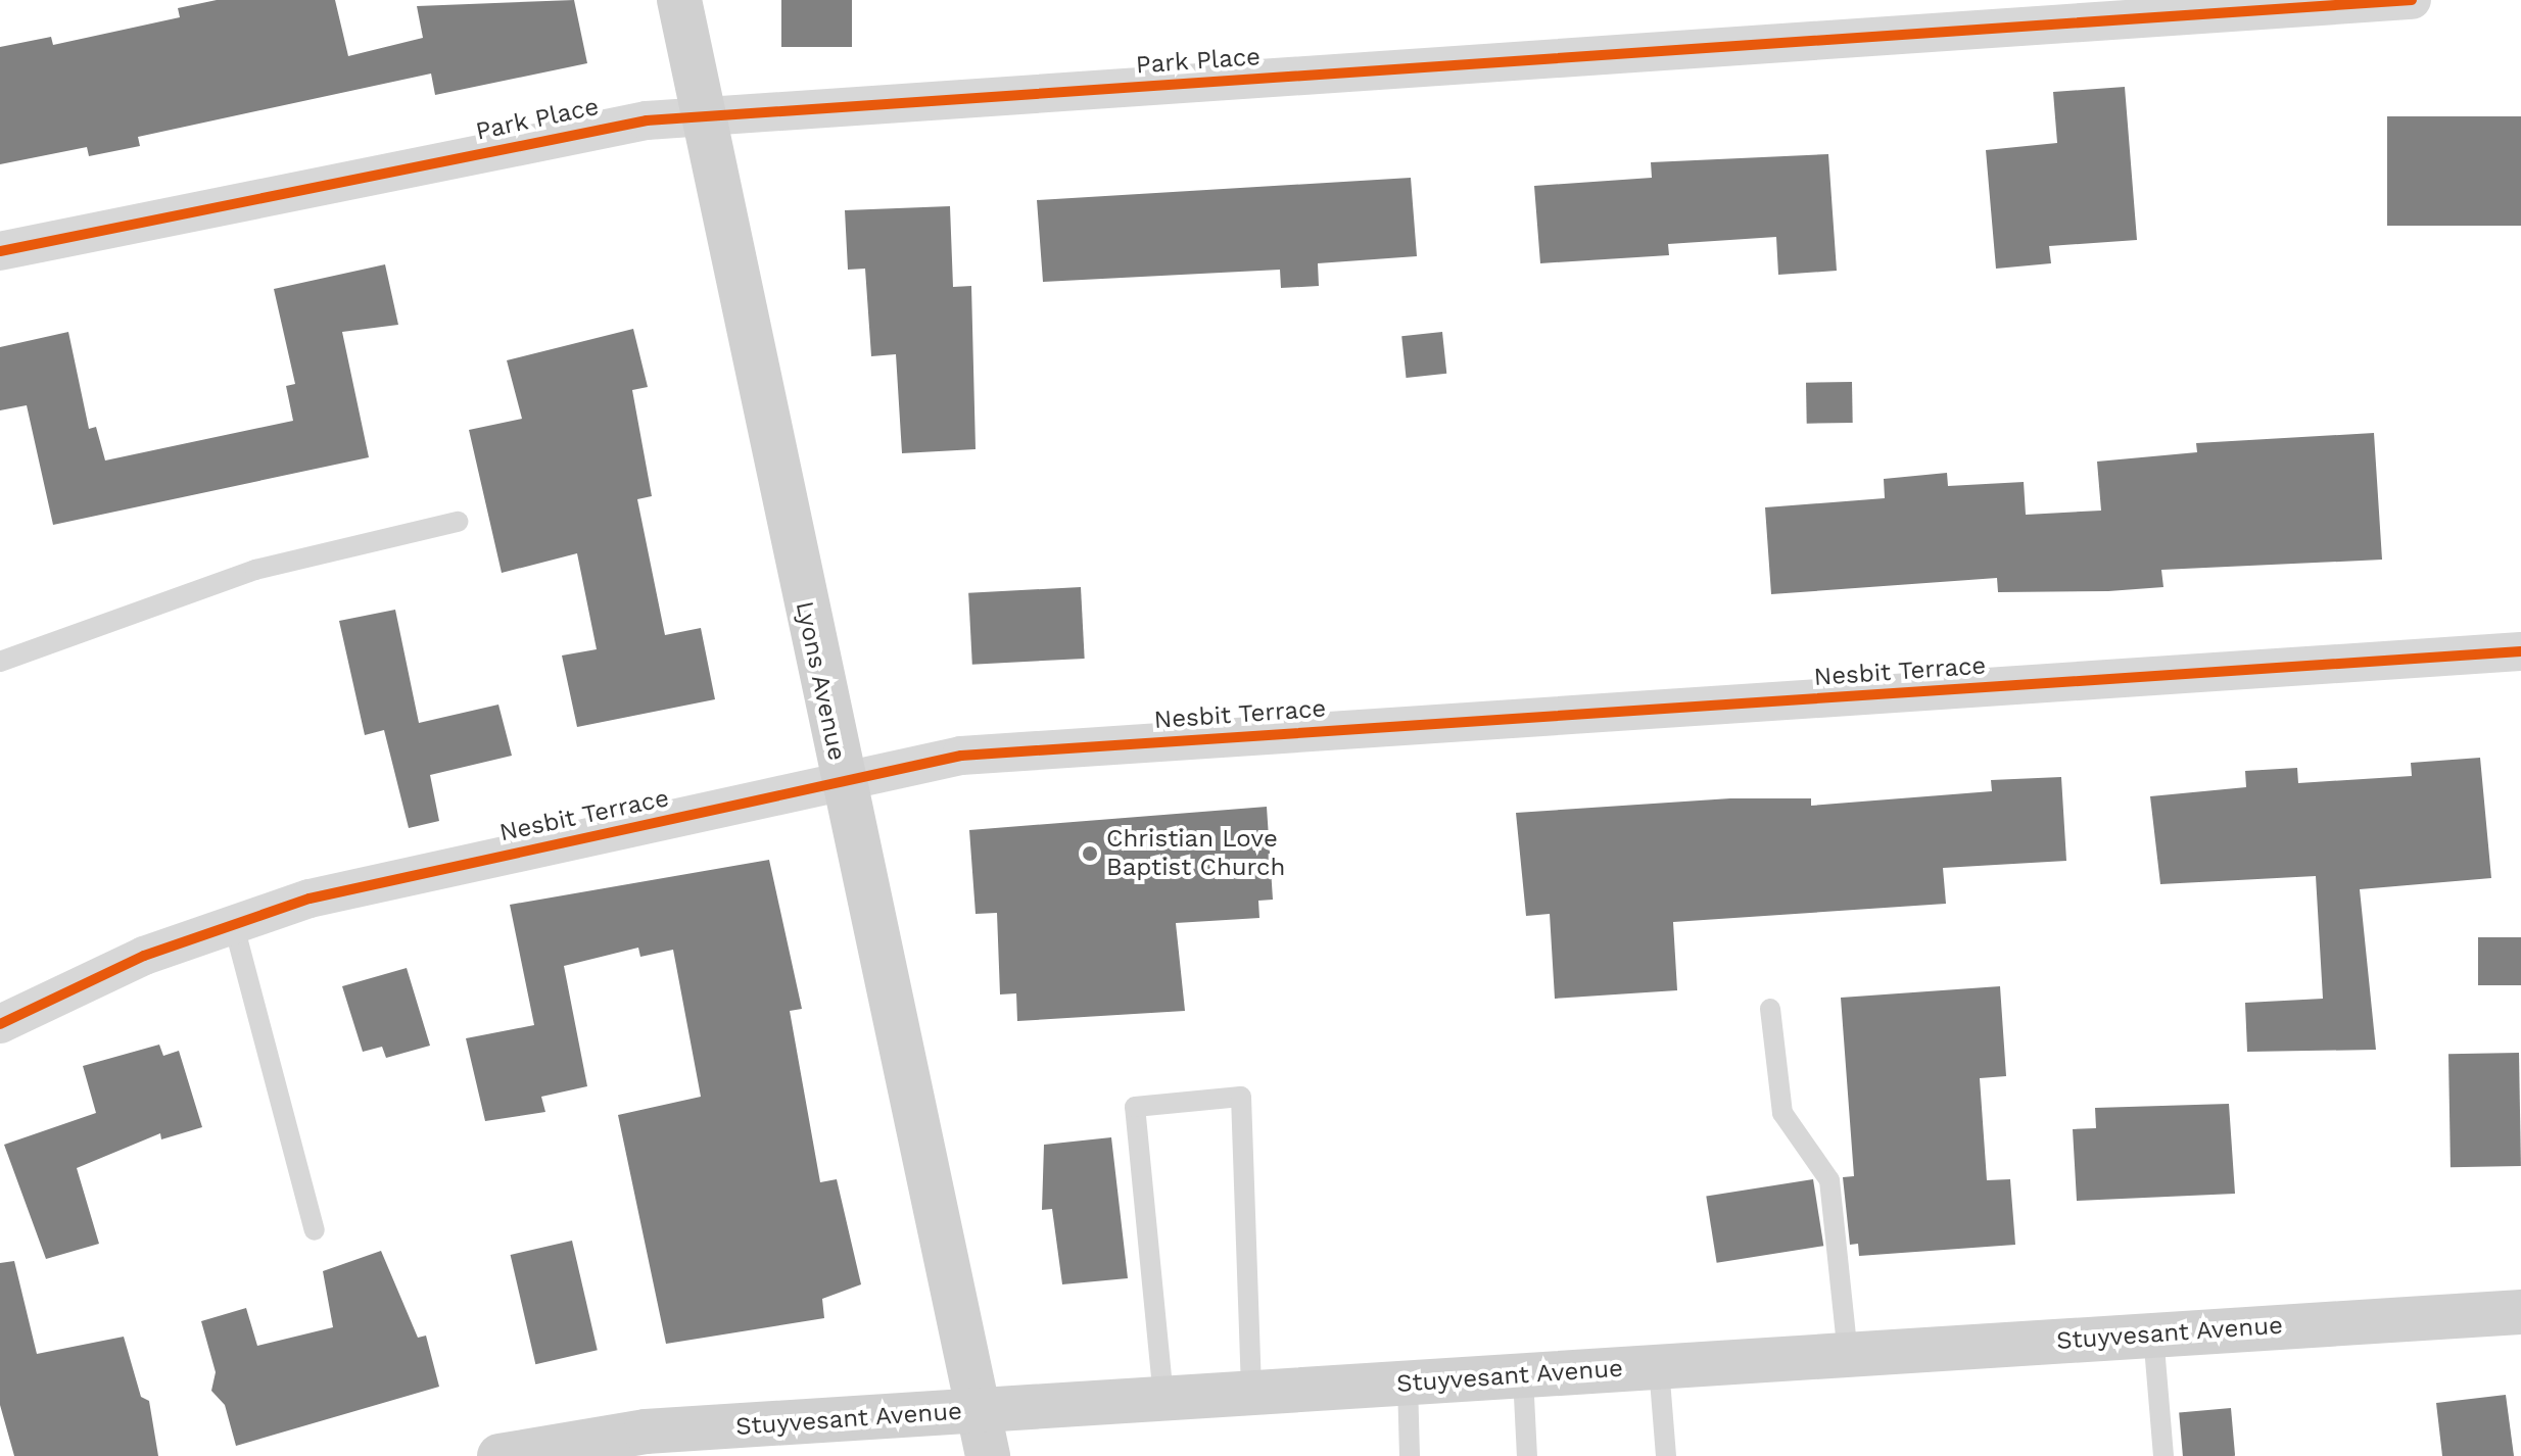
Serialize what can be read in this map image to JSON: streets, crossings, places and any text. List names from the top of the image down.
{
  "streets": {
    "main road": ["Lyons Avenue", "Stuyvesant Avenue"],
    "street": ["Park Place", "Nesbit Terrace"]
  },
  "crossings": [
    ["Park Place", "Lyons Avenue"],
    ["Nesbit Terrace", "Lyons Avenue"],
    ["Lyons Avenue", "Stuyvesant Avenue"]
  ],
  "places": ["Christian Love Baptist Church"]
}
